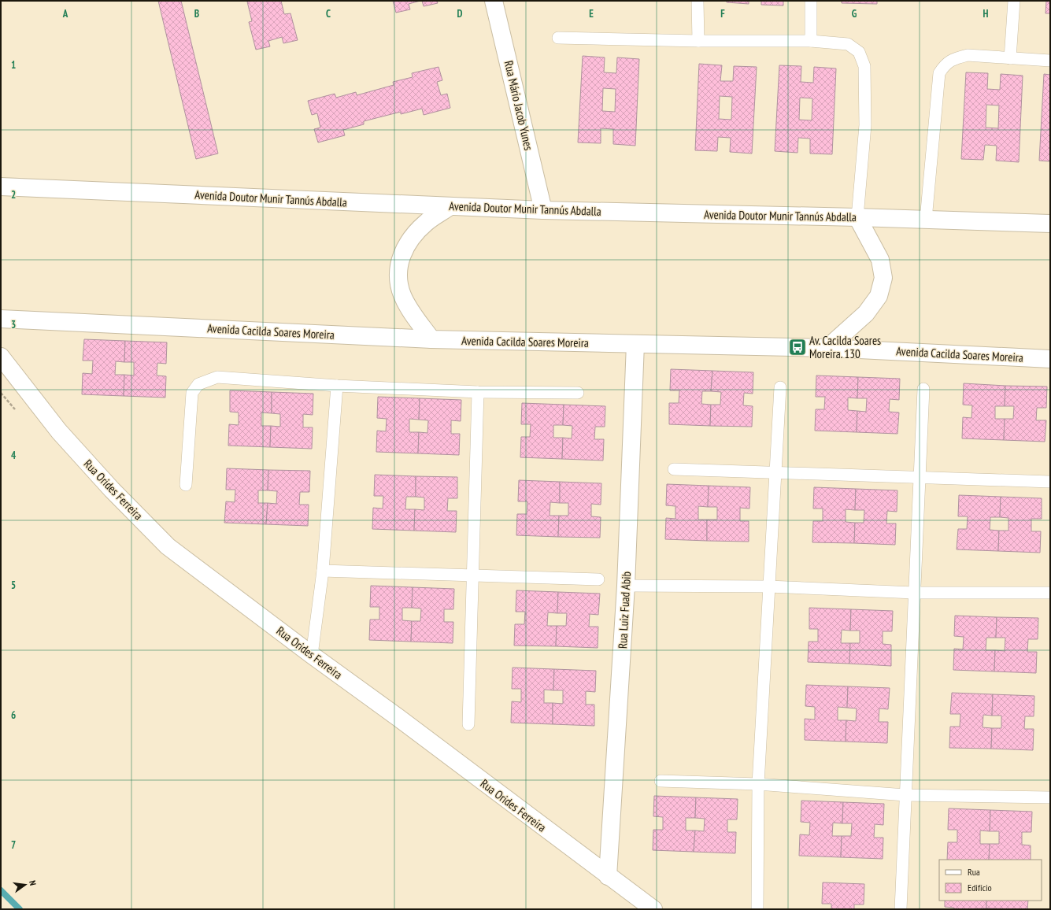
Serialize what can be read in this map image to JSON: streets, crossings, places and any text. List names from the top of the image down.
{
  "streets": {
    "street": [
      "Rua Mário Jacob Yunes",
      "Avenida Doutor Munir Tannús Abdalla",
      "Avenida Cacilda Soares Moreira",
      "Rua Orides Ferreira",
      "Rua Luiz Fuad Abib"
    ]
  },
  "crossings": [
    ["Rua Mário Jacob Yunes", "Avenida Doutor Munir Tannús Abdalla"],
    ["Avenida Cacilda Soares Moreira", "Rua Luiz Fuad Abib"],
    ["Rua Orides Ferreira", "Rua Luiz Fuad Abib"]
  ],
  "places": {
    "bus stop": ["Av. Cacilda Soares Moreira. 130"]
  },
  "legend": ["Rua", "Edifício"],
  "north": "right",
  "grid": {
    "columns": [
      "A",
      "B",
      "C",
      "D",
      "E",
      "F",
      "G",
      "H"
    ],
    "rows": [
      "1",
      "2",
      "3",
      "4",
      "5",
      "6",
      "7"
    ]
  }
}
